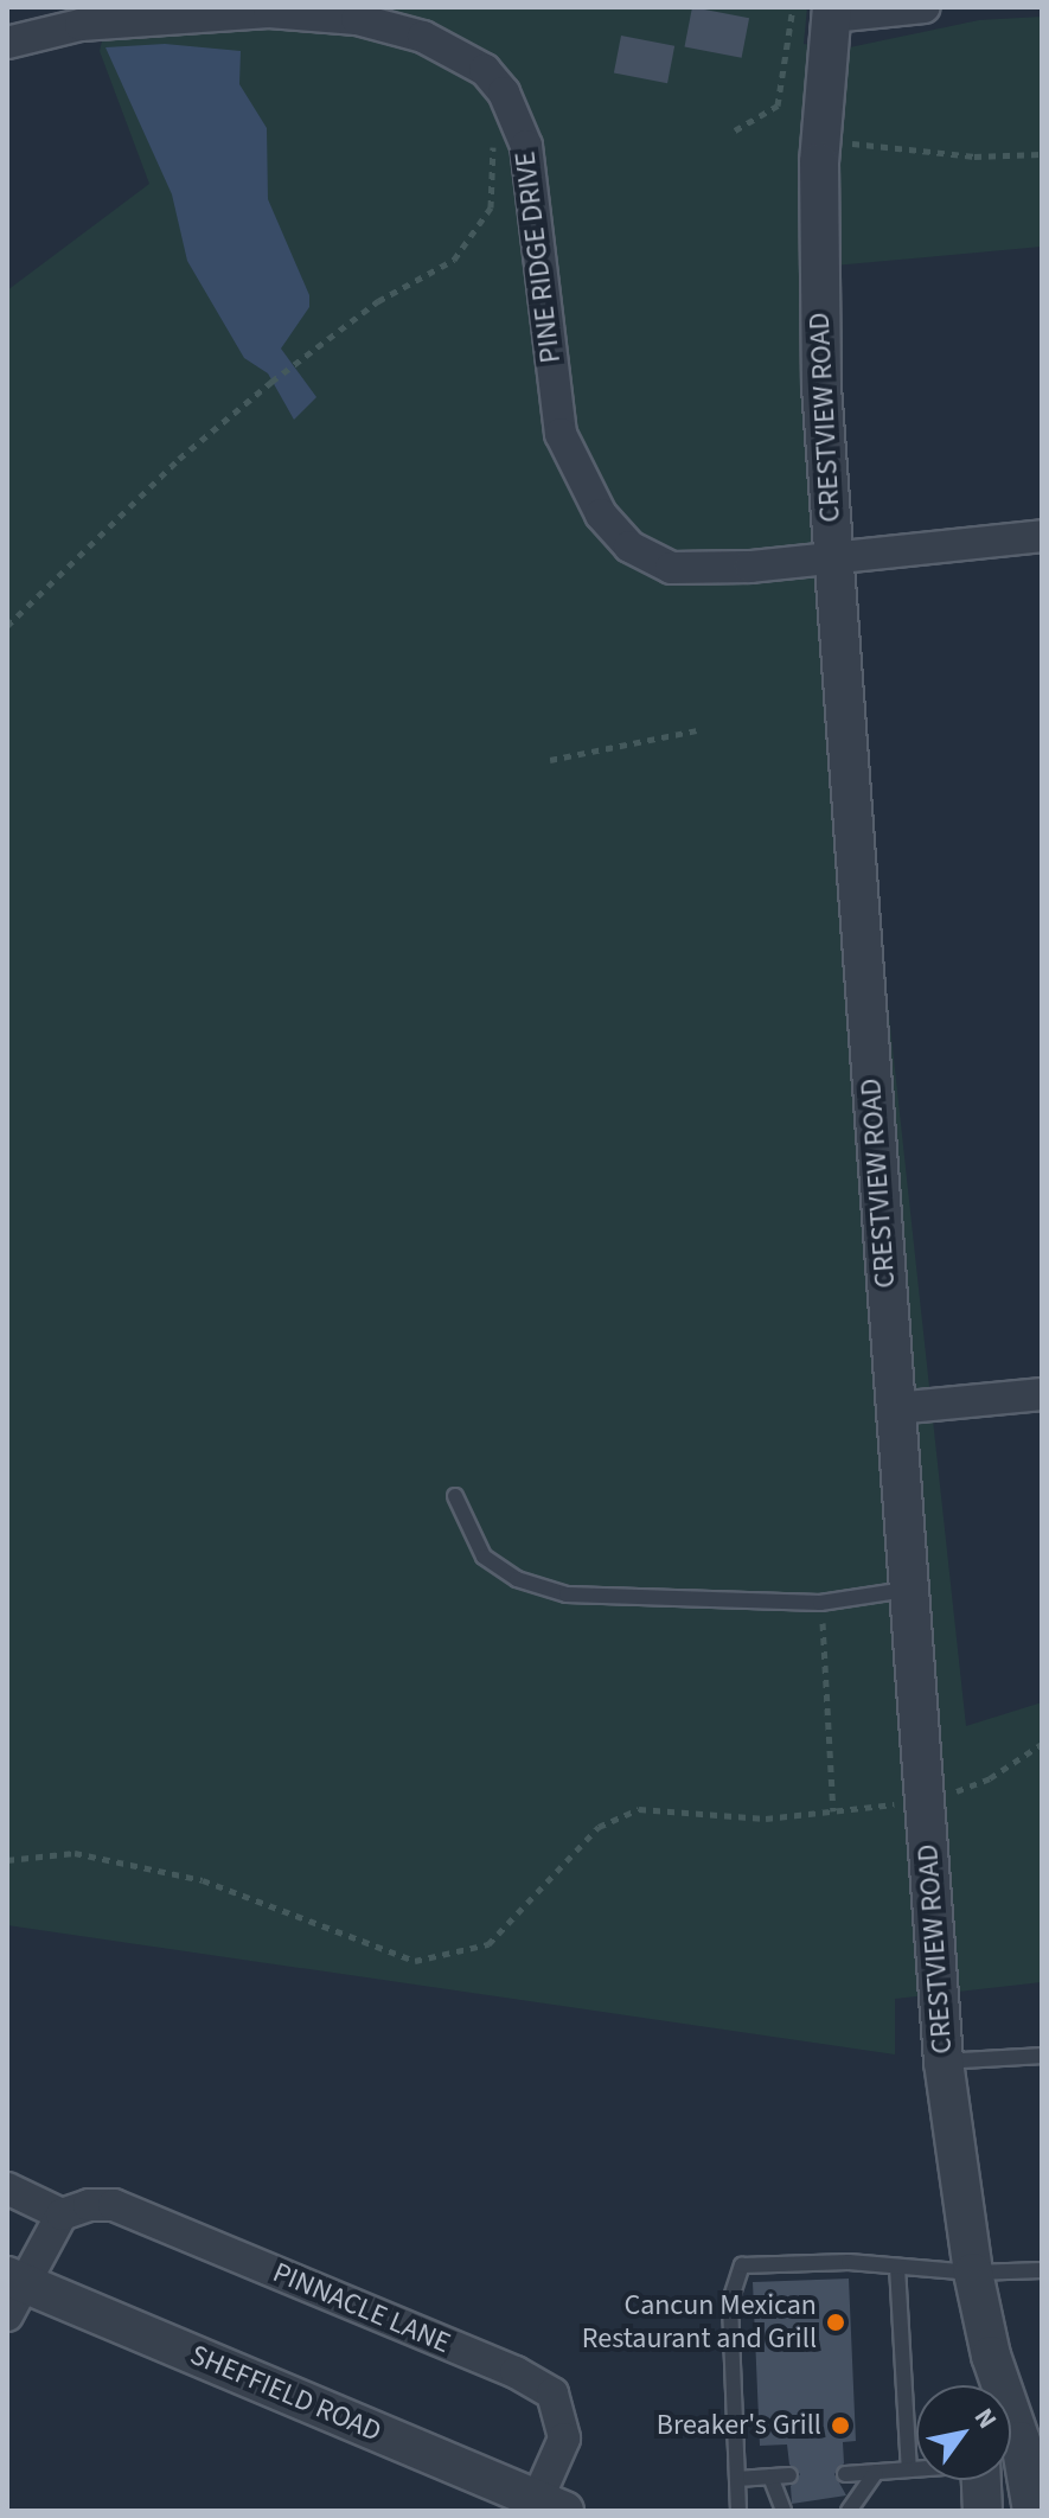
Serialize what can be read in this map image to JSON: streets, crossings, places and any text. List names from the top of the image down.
{
  "streets": {
    "street": [
      "PINE RIDGE DRIVE",
      "CRESTVIEW ROAD",
      "PINNACLE LANE",
      "SHEFFIELD ROAD"
    ]
  },
  "crossings": [
    ["PINE RIDGE DRIVE", "CRESTVIEW ROAD"],
    ["PINNACLE LANE", "SHEFFIELD ROAD"]
  ],
  "places": ["Cancun Mexican Restaurant and Grill", "Breaker's Grill"],
  "north": "top right"
}
